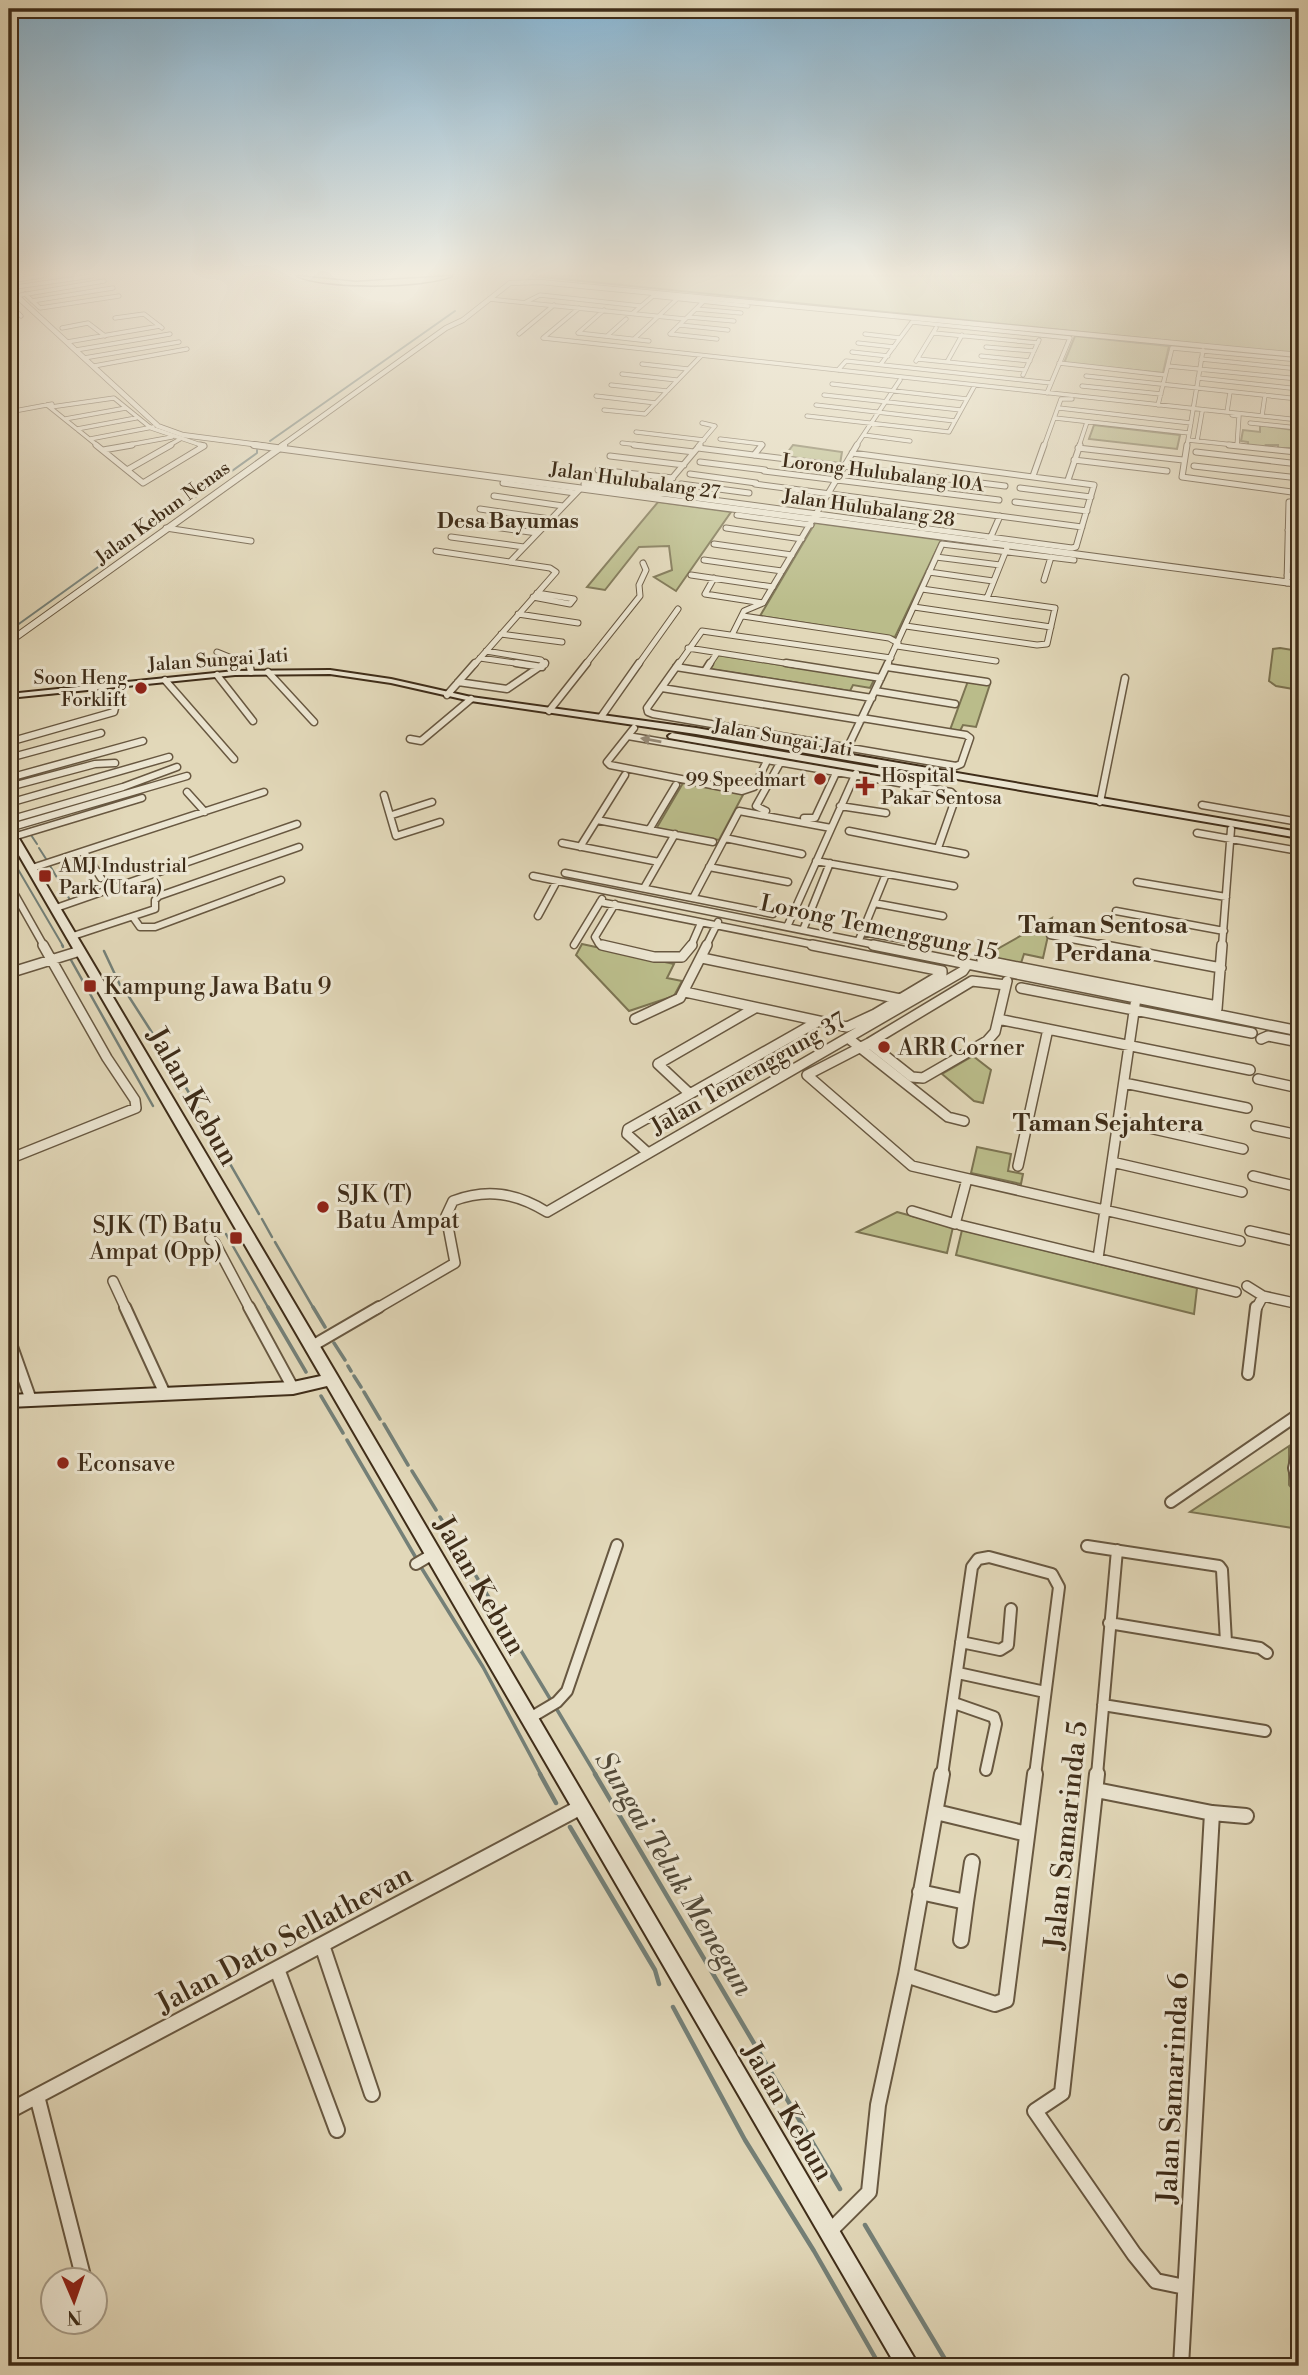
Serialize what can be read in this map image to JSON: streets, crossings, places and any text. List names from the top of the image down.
{
  "streets": {
    "main road": ["Jalan Sungai Jati", "Jalan Kebun"],
    "street": [
      "Lorong Hulubalang 10A",
      "Jalan Hulubalang 27",
      "Jalan Kebun Nenas",
      "Lorong Temenggung 15",
      "Jalan Temenggung 37",
      "Jalan Samarinda 5",
      "Jalan Dato Sellathevan",
      "Jalan Samarinda 6"
    ]
  },
  "crossings": [
    ["Jalan Hulubalang 27", "Jalan Kebun Nenas"],
    ["Lorong Temenggung 15", "Jalan Temenggung 37"],
    ["Jalan Temenggung 37", "Jalan Kebun"],
    ["Jalan Kebun", "Jalan Dato Sellathevan"],
    ["Jalan Samarinda 5", "Jalan Samarinda 6"]
  ],
  "districts": ["Desa Bayumas", "Taman Sentosa Perdana", "Taman Sejahtera"],
  "water": ["Sungai Teluk Menegun"],
  "places": {
    "other": [
      "Soon Heng Forklift",
      "99 Speedmart",
      "ARR Corner",
      "SJK (T) Batu Ampat",
      "Econsave"
    ],
    "health": ["Hospital Pakar Sentosa"],
    "transit": ["AMJ Industrial Park (Utara)", "Kampung Jawa Batu 9", "SJK (T) Batu Ampat (Opp)"]
  },
  "north": "bottom"
}
